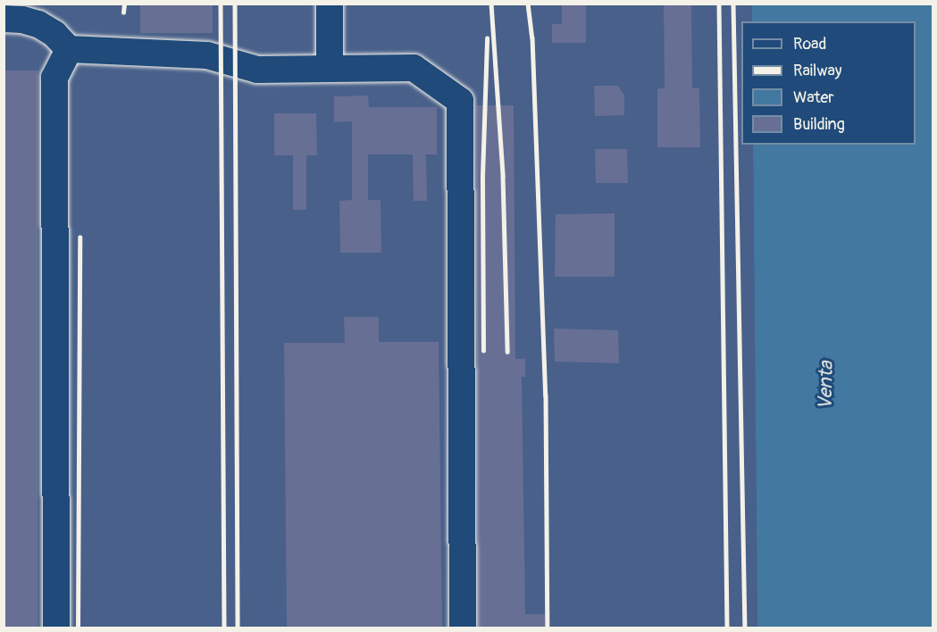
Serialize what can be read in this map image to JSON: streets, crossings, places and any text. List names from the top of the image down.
{
  "water": ["Venta"],
  "legend": [
    "Road",
    "Railway",
    "Water",
    "Building"
  ]
}
